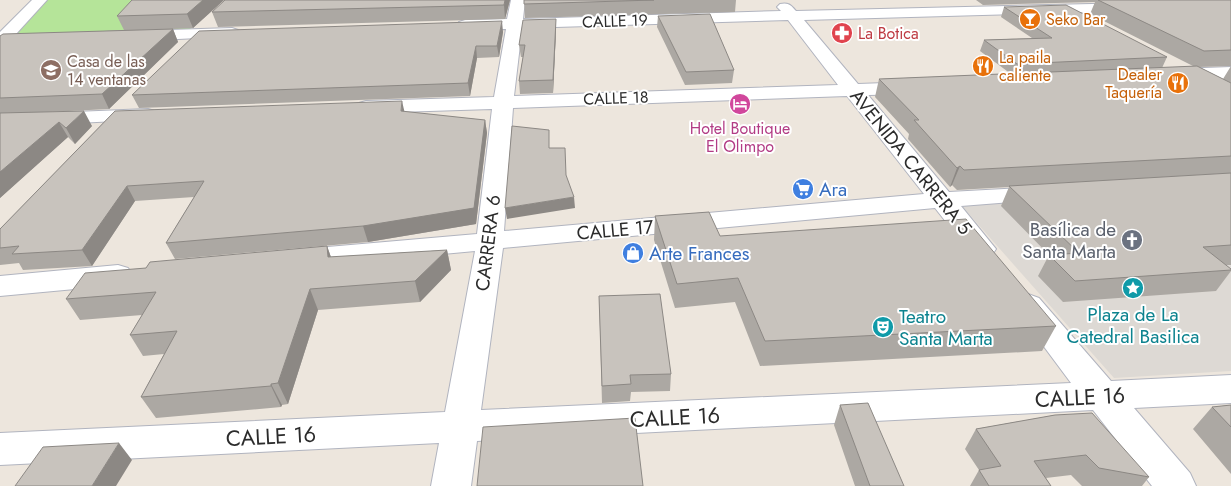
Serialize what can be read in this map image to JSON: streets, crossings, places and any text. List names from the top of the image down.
{
  "streets": {
    "street": [
      "CALLE 19",
      "CALLE 18",
      "AVENIDA CARRERA 5",
      "CALLE 17",
      "CARRERA 6",
      "CALLE 16"
    ]
  },
  "crossings": [
    ["CALLE 19", "AVENIDA CARRERA 5"],
    ["CALLE 19", "CARRERA 6"],
    ["CALLE 18", "AVENIDA CARRERA 5"],
    ["CALLE 18", "CARRERA 6"],
    ["AVENIDA CARRERA 5", "CALLE 17"],
    ["AVENIDA CARRERA 5", "CALLE 16"],
    ["CALLE 17", "CARRERA 6"],
    ["CARRERA 6", "CALLE 16"]
  ],
  "places": {
    "bar": ["Seko Bar"],
    "pharmacy": ["La Botica"],
    "restaurant": ["La paila caliente", "Dealer Taquería"],
    "school or university": ["Casa de las 14 ventanas"],
    "hotel": ["Hotel Boutique El Olimpo"],
    "supermarket": ["Ara"],
    "church": ["Basílica de Santa Marta"],
    "shop": ["Arte Frances"],
    "place": ["Plaza de La Catedral Basilica"],
    "theatre": ["Teatro Santa Marta"]
  }
}
